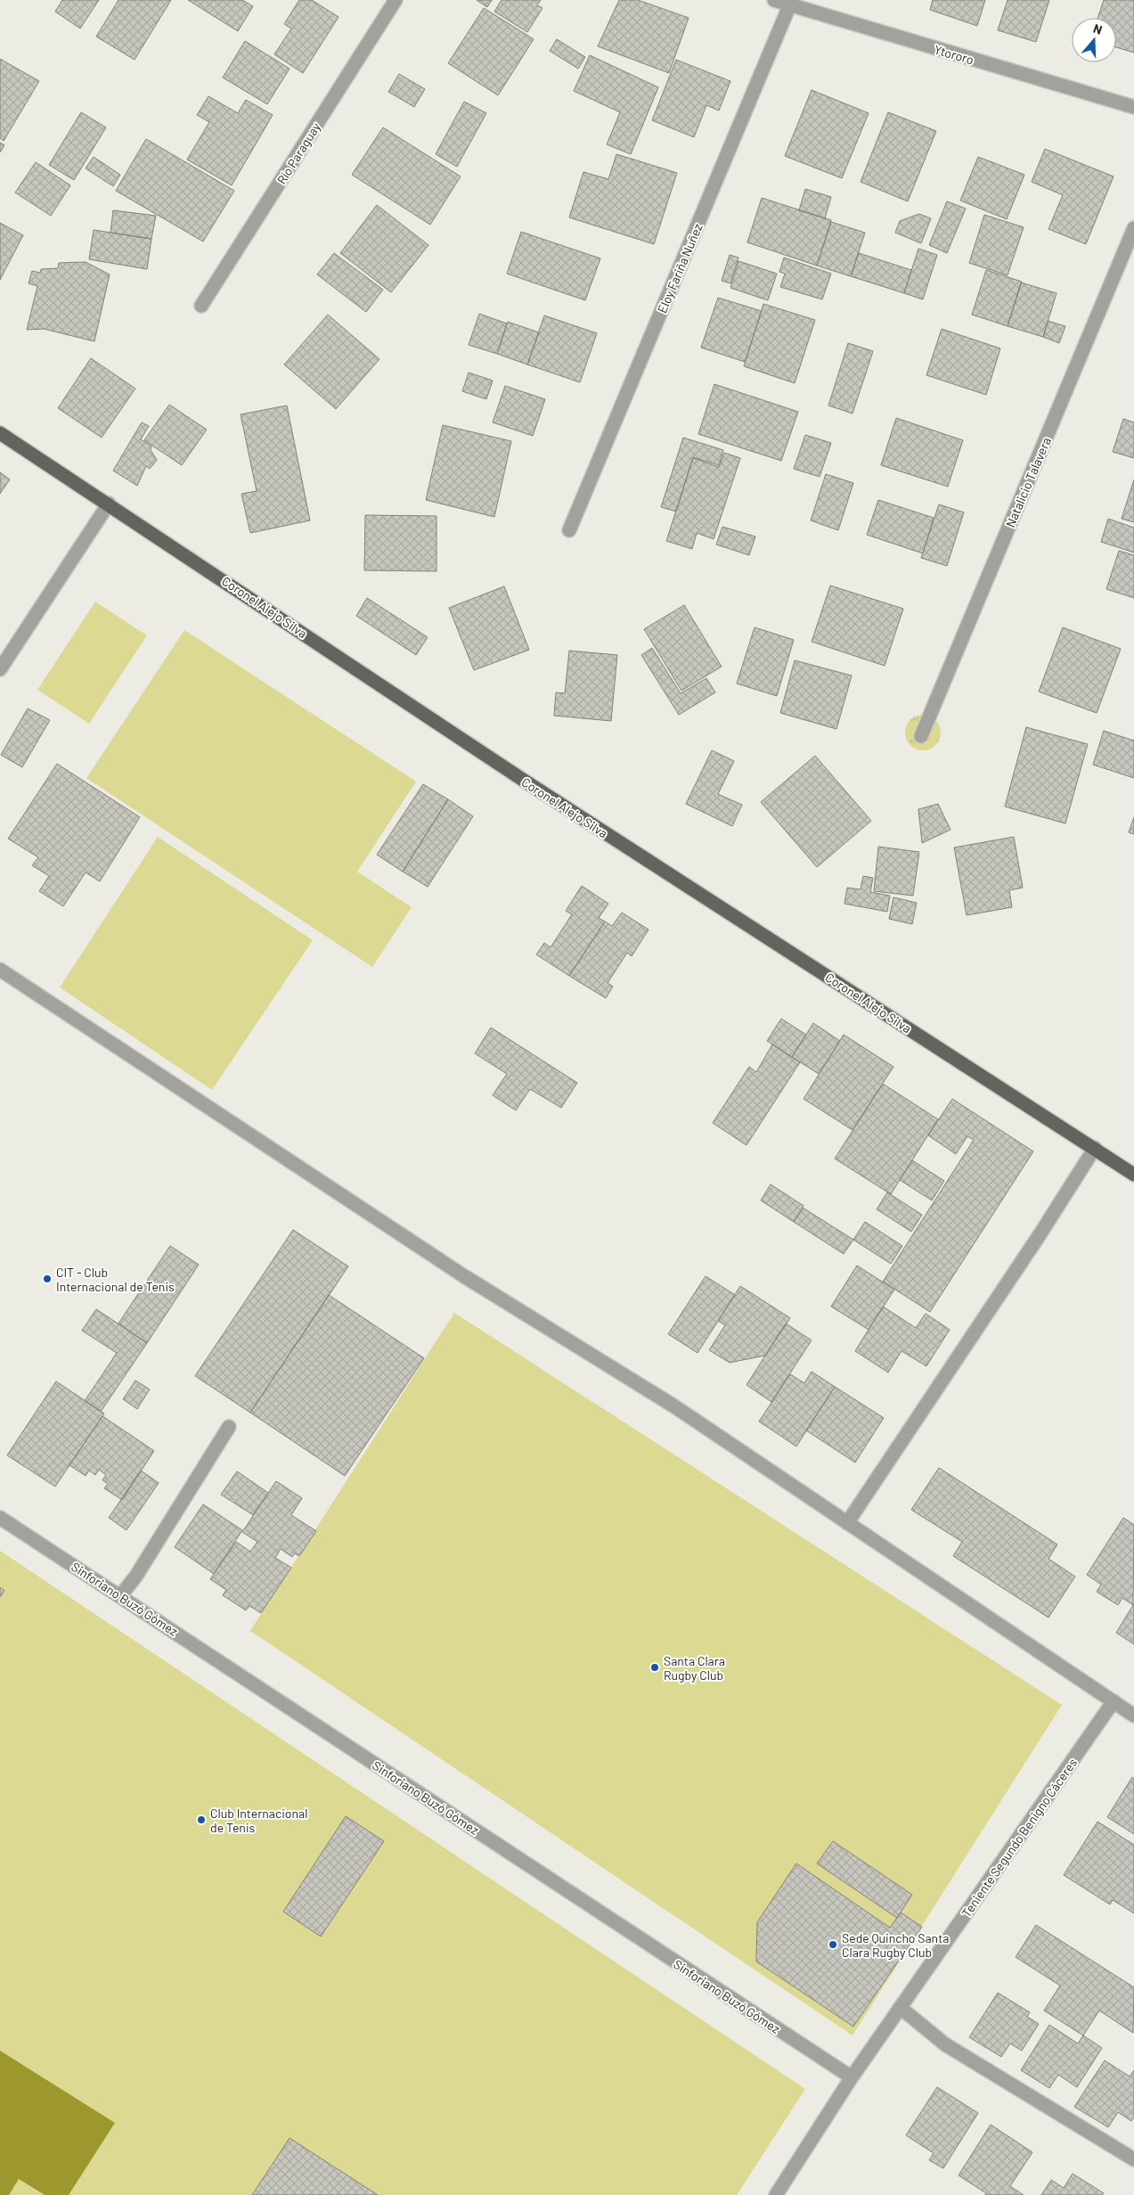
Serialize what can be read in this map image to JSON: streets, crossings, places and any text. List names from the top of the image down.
{
  "streets": {
    "main road": ["Coronel Alejo Silva"],
    "street": [
      "Ytororo",
      "Río Paraguay",
      "Eloy Fariña Nuñez",
      "Natalicio Talavera",
      "Sinforiano Buzó Gómez",
      "Teniente Segundo Benigno Cáceres"
    ]
  },
  "crossings": [
    ["Ytororo", "Eloy Fariña Nuñez"],
    ["Sinforiano Buzó Gómez", "Teniente Segundo Benigno Cáceres"]
  ],
  "places": [
    "CIT - Club Internacional de Tenis",
    "Santa Clara Rugby Club",
    "Club Internacional de Tenis",
    "Sede Quincho Santa Clara Rugby Club"
  ],
  "north": "top"
}
